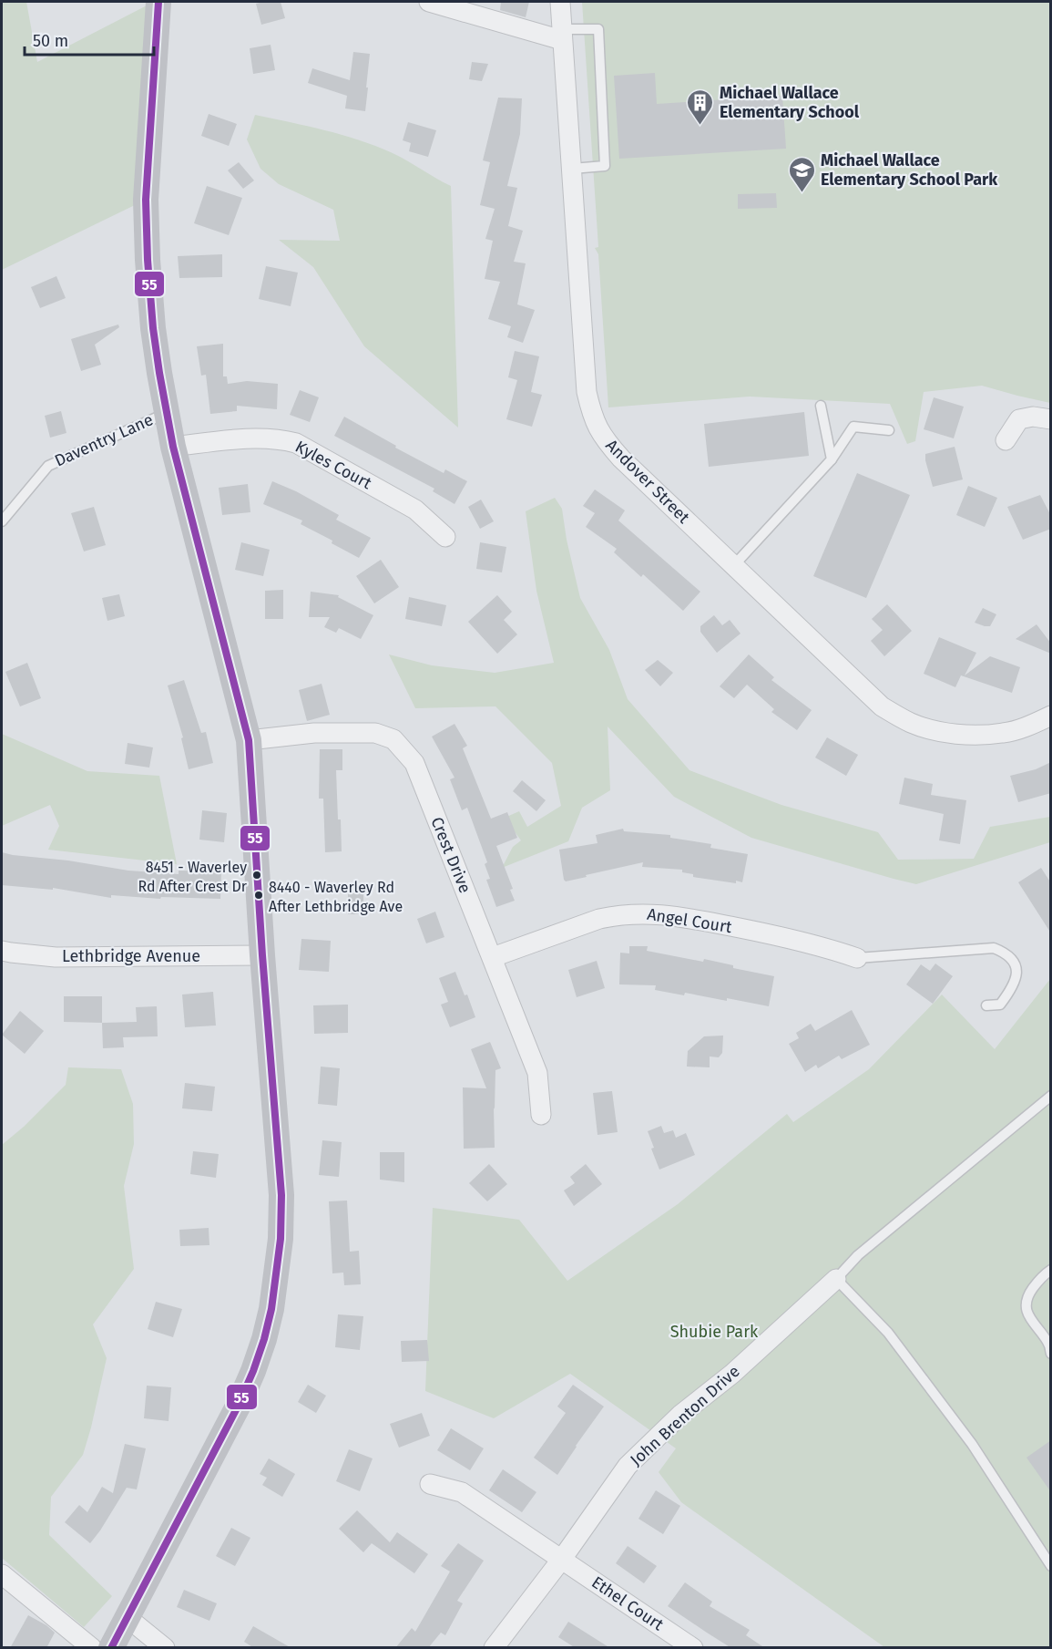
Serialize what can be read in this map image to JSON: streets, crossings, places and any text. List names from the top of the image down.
{
  "streets": {
    "street": [
      "Kyles Court",
      "Andover Street",
      "Crest Drive",
      "Angel Court",
      "Lethbridge Avenue",
      "John Brenton Drive",
      "Ethel Court"
    ],
    "lane": ["Daventry Lane"]
  },
  "crossings": [
    ["Crest Drive", "Angel Court"],
    ["John Brenton Drive", "Ethel Court"]
  ],
  "parks": ["Shubie Park"],
  "places": {
    "building": ["Michael Wallace Elementary School"],
    "school or university": ["Michael Wallace Elementary School Park"],
    "other": ["8451 - Waverley Rd After Crest Dr", "8440 - Waverley Rd After Lethbridge Ave"]
  },
  "lines": ["transit line 55"],
  "scale_bar": "50 m"
}
